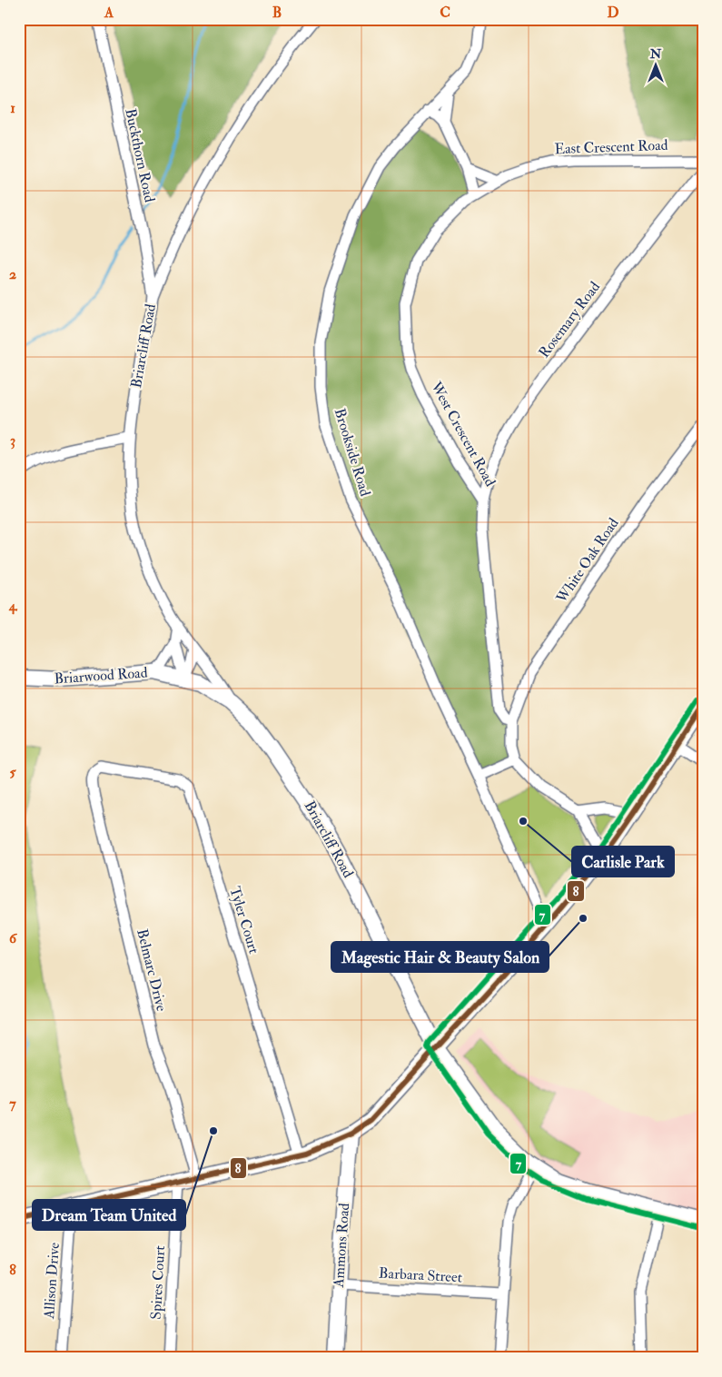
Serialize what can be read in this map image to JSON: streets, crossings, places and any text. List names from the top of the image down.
{
  "streets": {
    "street": [
      "East Crescent Road",
      "Buckthorn Road",
      "Rosemary Road",
      "Briarcliff Road",
      "West Crescent Road",
      "Brookside Road",
      "White Oak Road",
      "Briarwood Road",
      "Tyler Court",
      "Belmarc Drive",
      "Ammons Road",
      "Barbara Street",
      "Allison Drive",
      "Spires Court"
    ]
  },
  "crossings": [
    ["East Crescent Road", "West Crescent Road"],
    ["Buckthorn Road", "Briarcliff Road"],
    ["Rosemary Road", "West Crescent Road"],
    ["Briarcliff Road", "Briarwood Road"],
    ["West Crescent Road", "White Oak Road"],
    ["Tyler Court", "Belmarc Drive"],
    ["Ammons Road", "Barbara Street"]
  ],
  "places": ["Carlisle Park", "Magestic Hair & Beauty Salon", "Dream Team United"],
  "lines": ["transit line 7", "transit line 8"],
  "north": "top",
  "grid": {
    "columns": [
      "A",
      "B",
      "C",
      "D"
    ],
    "rows": [
      "1",
      "2",
      "3",
      "4",
      "5",
      "6",
      "7",
      "8"
    ]
  }
}
